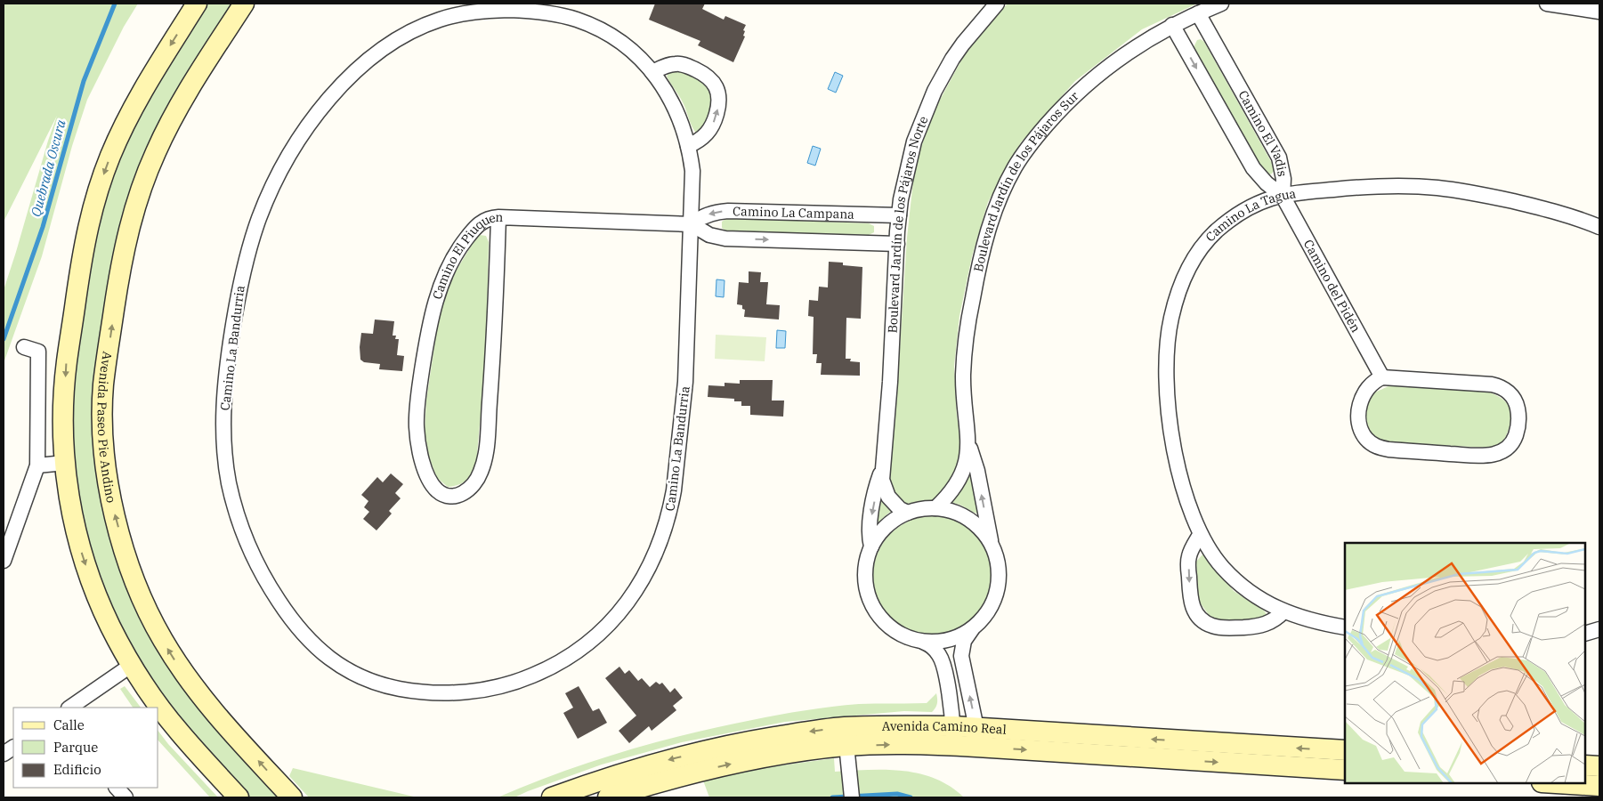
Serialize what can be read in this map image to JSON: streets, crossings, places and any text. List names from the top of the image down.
{
  "streets": {
    "main road": ["Avenida Paseo Pie Andino", "Avenida Camino Real"],
    "street": [
      "Camino El Vadis",
      "Boulevard Jardín de los Pájaros Sur",
      "Camino La Campana",
      "Camino La Tagua",
      "Boulevard Jardín de los Pájaros Norte",
      "Camino El Piuquen",
      "Camino del Pidén",
      "Camino La Bandurria"
    ]
  },
  "crossings": [
    ["Camino El Vadis", "Boulevard Jardín de los Pájaros Sur"],
    ["Camino El Vadis", "Camino La Tagua"],
    ["Camino El Vadis", "Camino del Pidén"],
    ["Boulevard Jardín de los Pájaros Sur", "Boulevard Jardín de los Pájaros Norte"],
    ["Camino La Campana", "Boulevard Jardín de los Pájaros Norte"],
    ["Camino La Campana", "Camino La Bandurria"],
    ["Camino La Tagua", "Camino del Pidén"]
  ],
  "water": ["Quebrada Oscura"],
  "legend": ["Calle", "Parque", "Edificio"]
}
